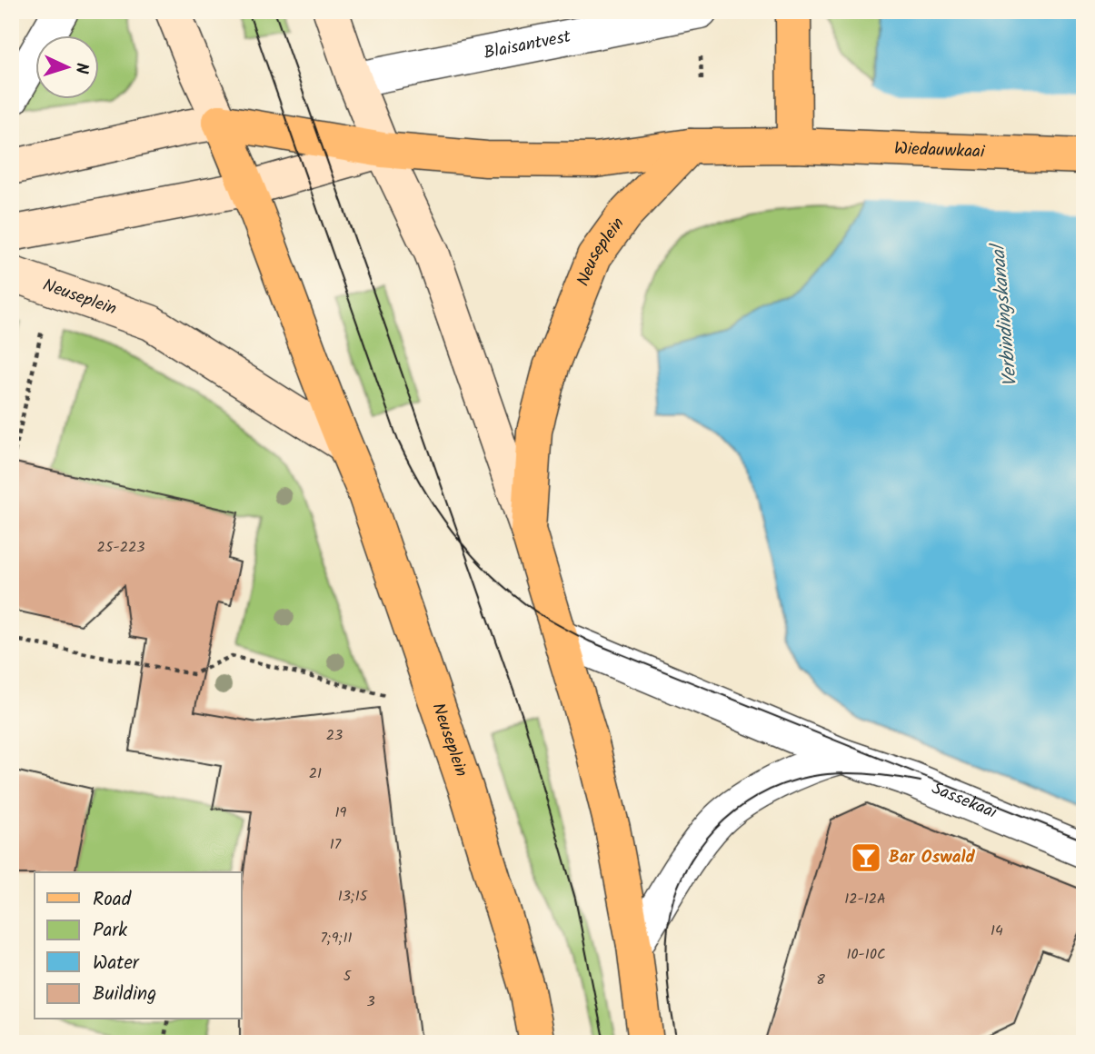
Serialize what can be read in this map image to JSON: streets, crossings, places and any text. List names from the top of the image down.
{
  "streets": {
    "main road": ["Wiedauwkaai", "Neuseplein"],
    "street": ["Blaisantvest", "Sassekaai"]
  },
  "water": ["Verbindingskanaal"],
  "places": {
    "bar": ["Bar Oswald"]
  },
  "house_numbers": [
    "25-223",
    "23",
    "21",
    "19",
    "17",
    "13;15",
    "12-12A",
    "14",
    "7;9;11",
    "10-10C",
    "5",
    "8",
    "3"
  ],
  "legend": [
    "Road",
    "Park",
    "Water",
    "Building"
  ],
  "north": "right"
}
